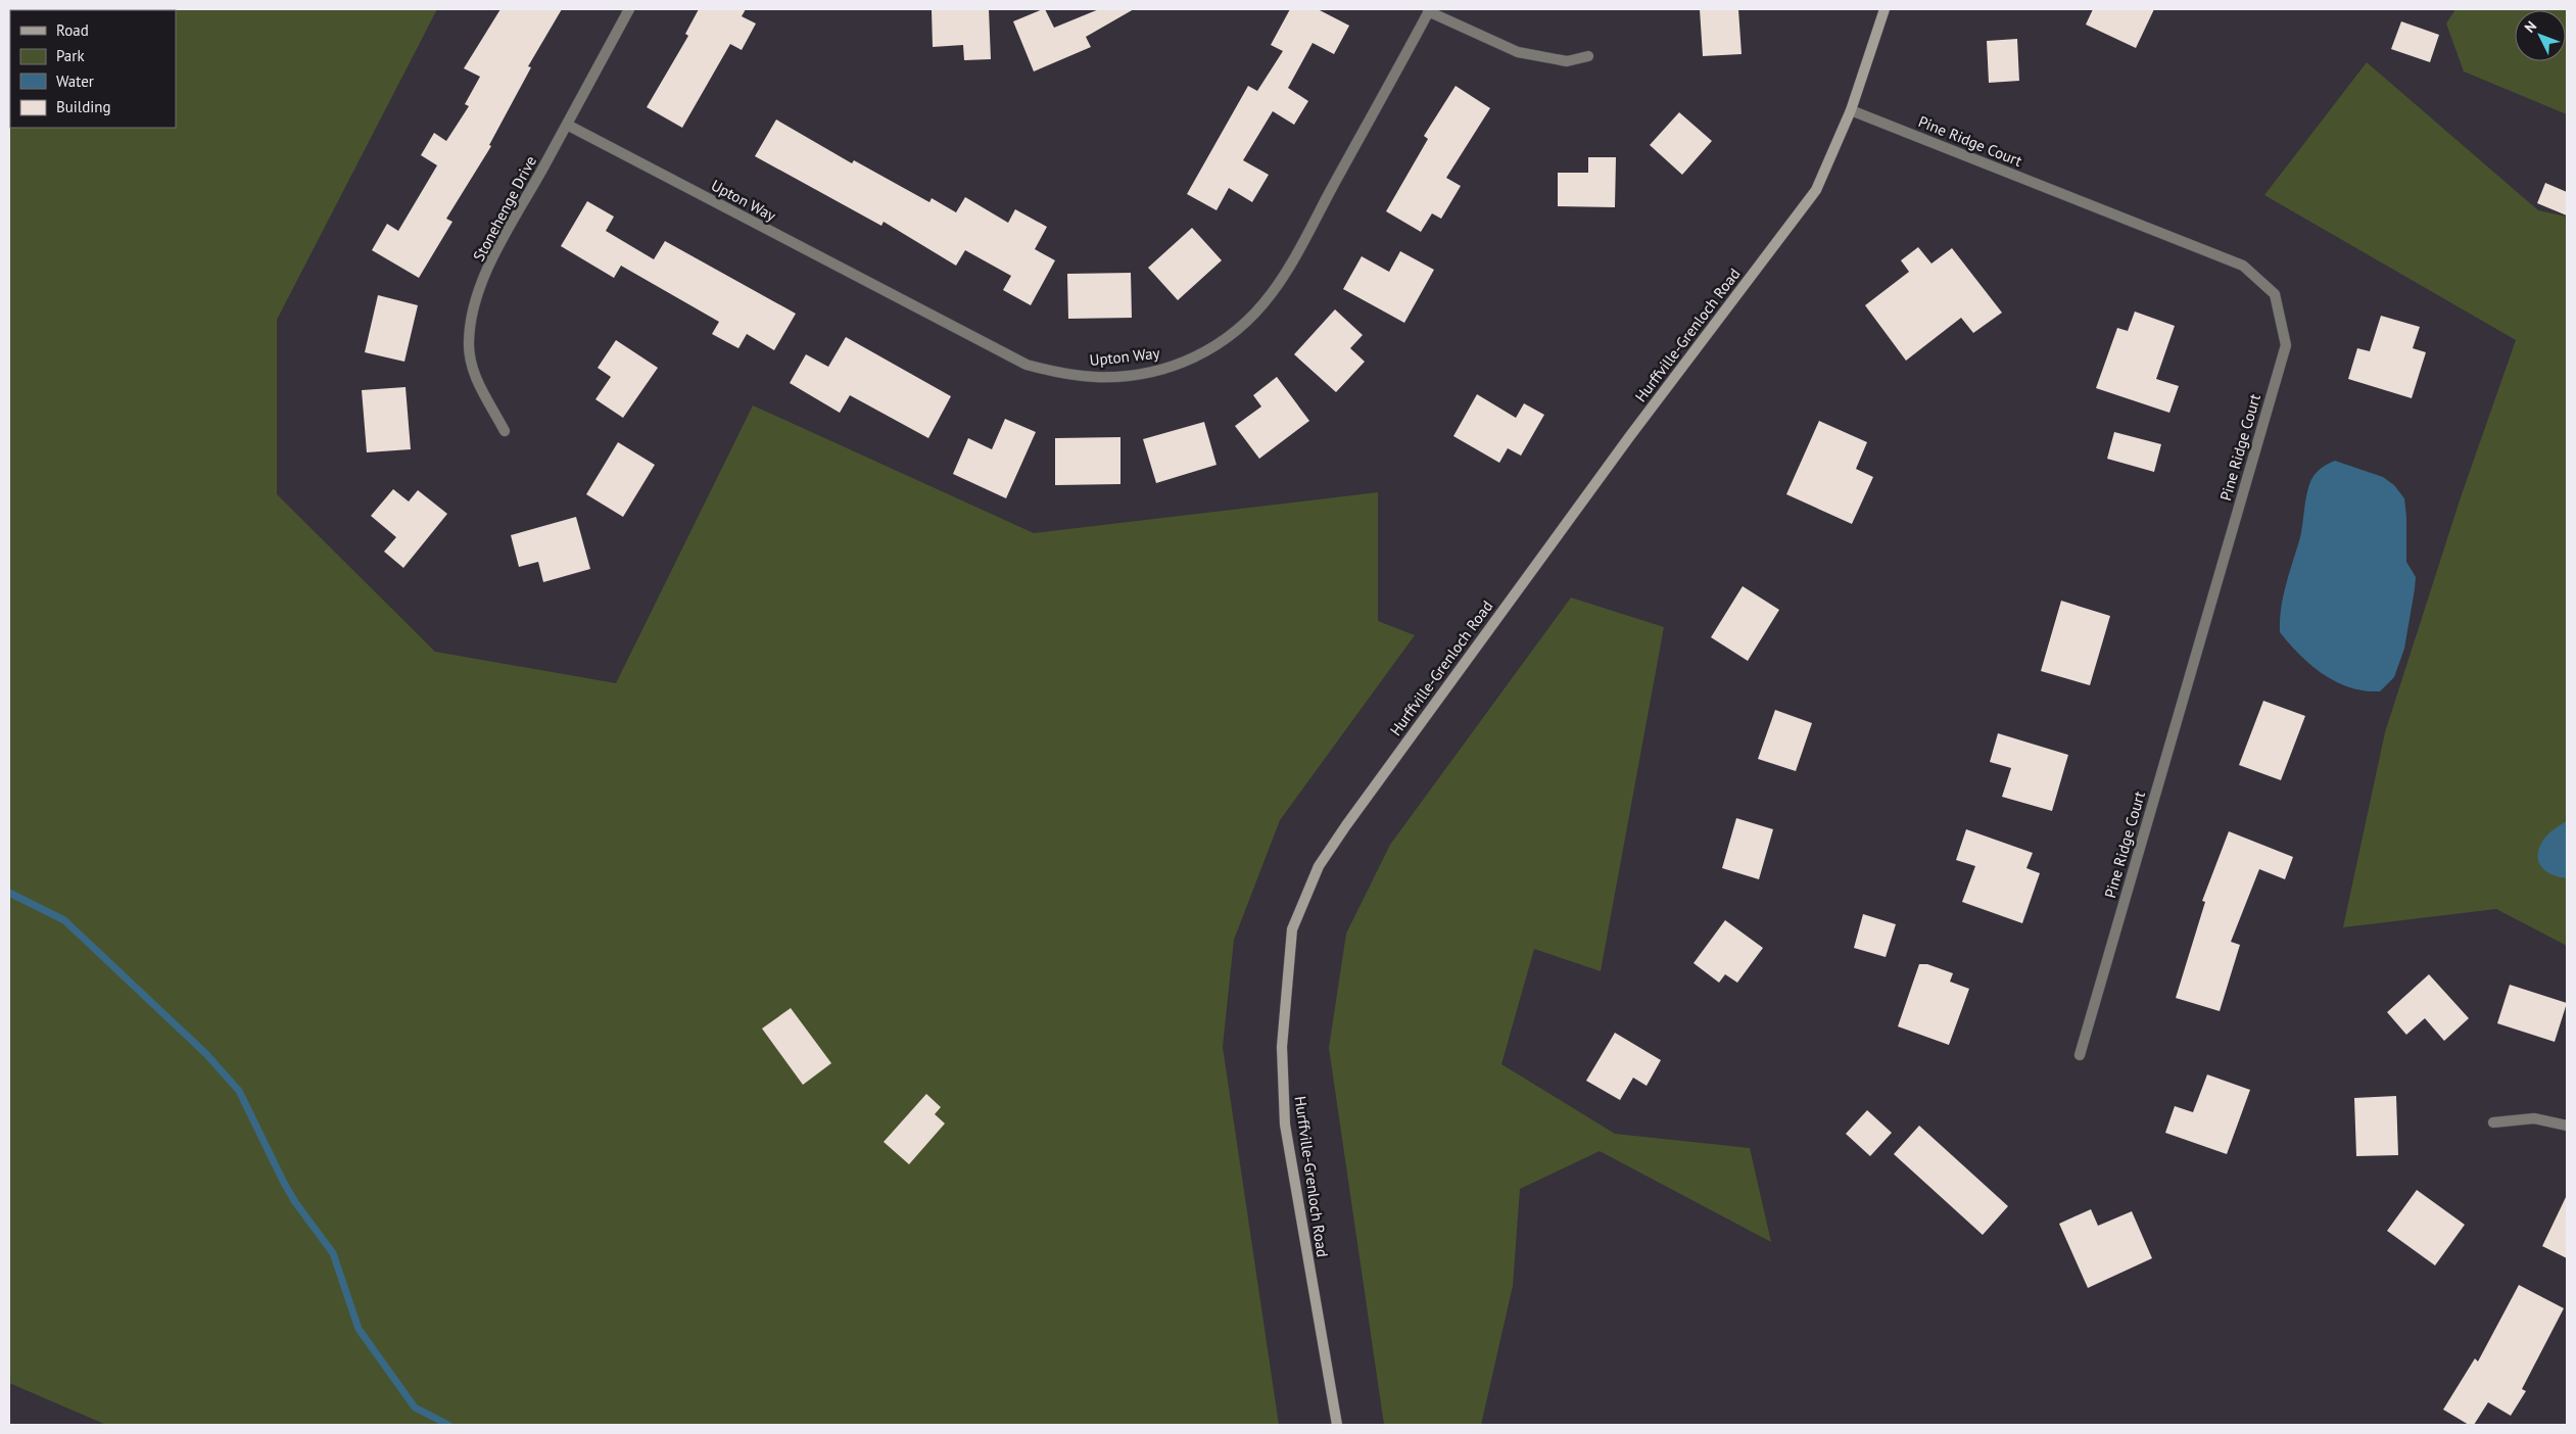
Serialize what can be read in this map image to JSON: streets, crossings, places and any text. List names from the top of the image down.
{
  "streets": {
    "main road": ["Hurffville-Grenloch Road"],
    "street": ["Pine Ridge Court", "Upton Way", "Stonehenge Drive"]
  },
  "crossings": [
    ["Pine Ridge Court", "Hurffville-Grenloch Road"],
    ["Upton Way", "Stonehenge Drive"]
  ],
  "legend": [
    "Road",
    "Park",
    "Water",
    "Building"
  ],
  "north": "top left"
}
